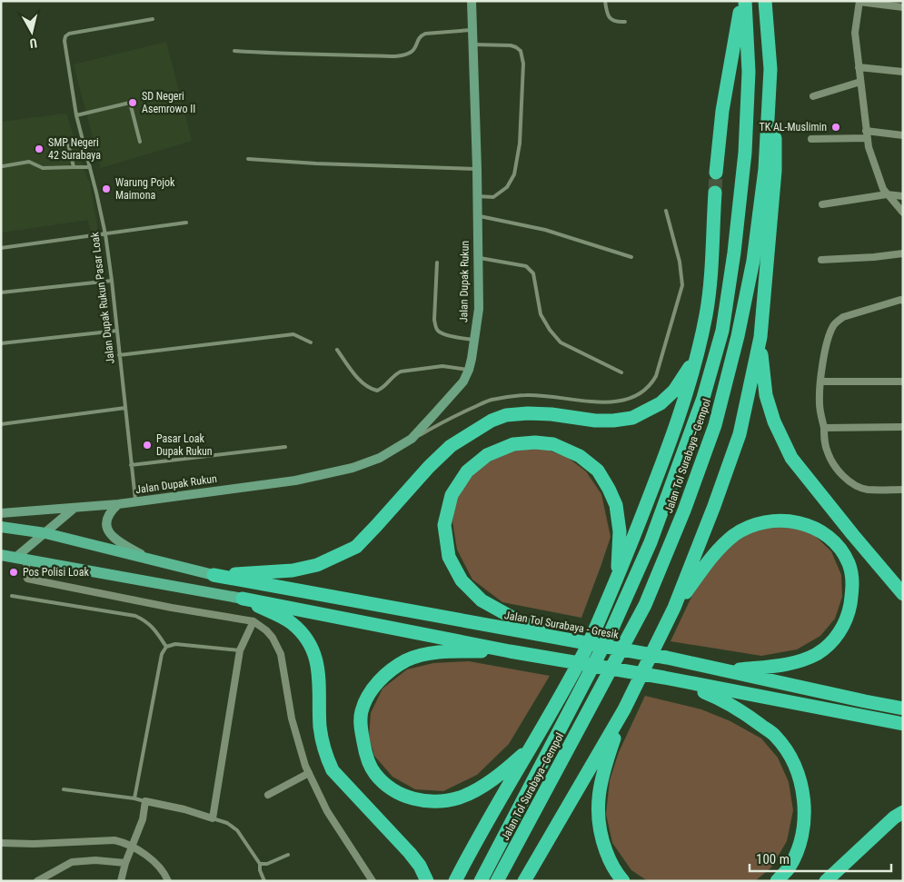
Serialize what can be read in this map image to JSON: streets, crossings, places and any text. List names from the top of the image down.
{
  "streets": {
    "highway": ["Jalan Tol Surabaya–Gempol", "Jalan Tol Surabaya - Gresik"],
    "main road": ["Jalan Dupak Rukun"],
    "lane": ["Jalan Dupak Rukun Pasar Loak"]
  },
  "crossings": [
    ["Jalan Dupak Rukun", "Jalan Dupak Rukun Pasar Loak"]
  ],
  "places": [
    "SD Negeri Asemrowo II",
    "TK AL-Muslimin",
    "SMP Negeri 42 Surabaya",
    "Warung Pojok Maimona",
    "Pasar Loak Dupak Rukun",
    "Pos Polisi Loak"
  ],
  "scale_bar": "100 m",
  "north": "bottom"
}
